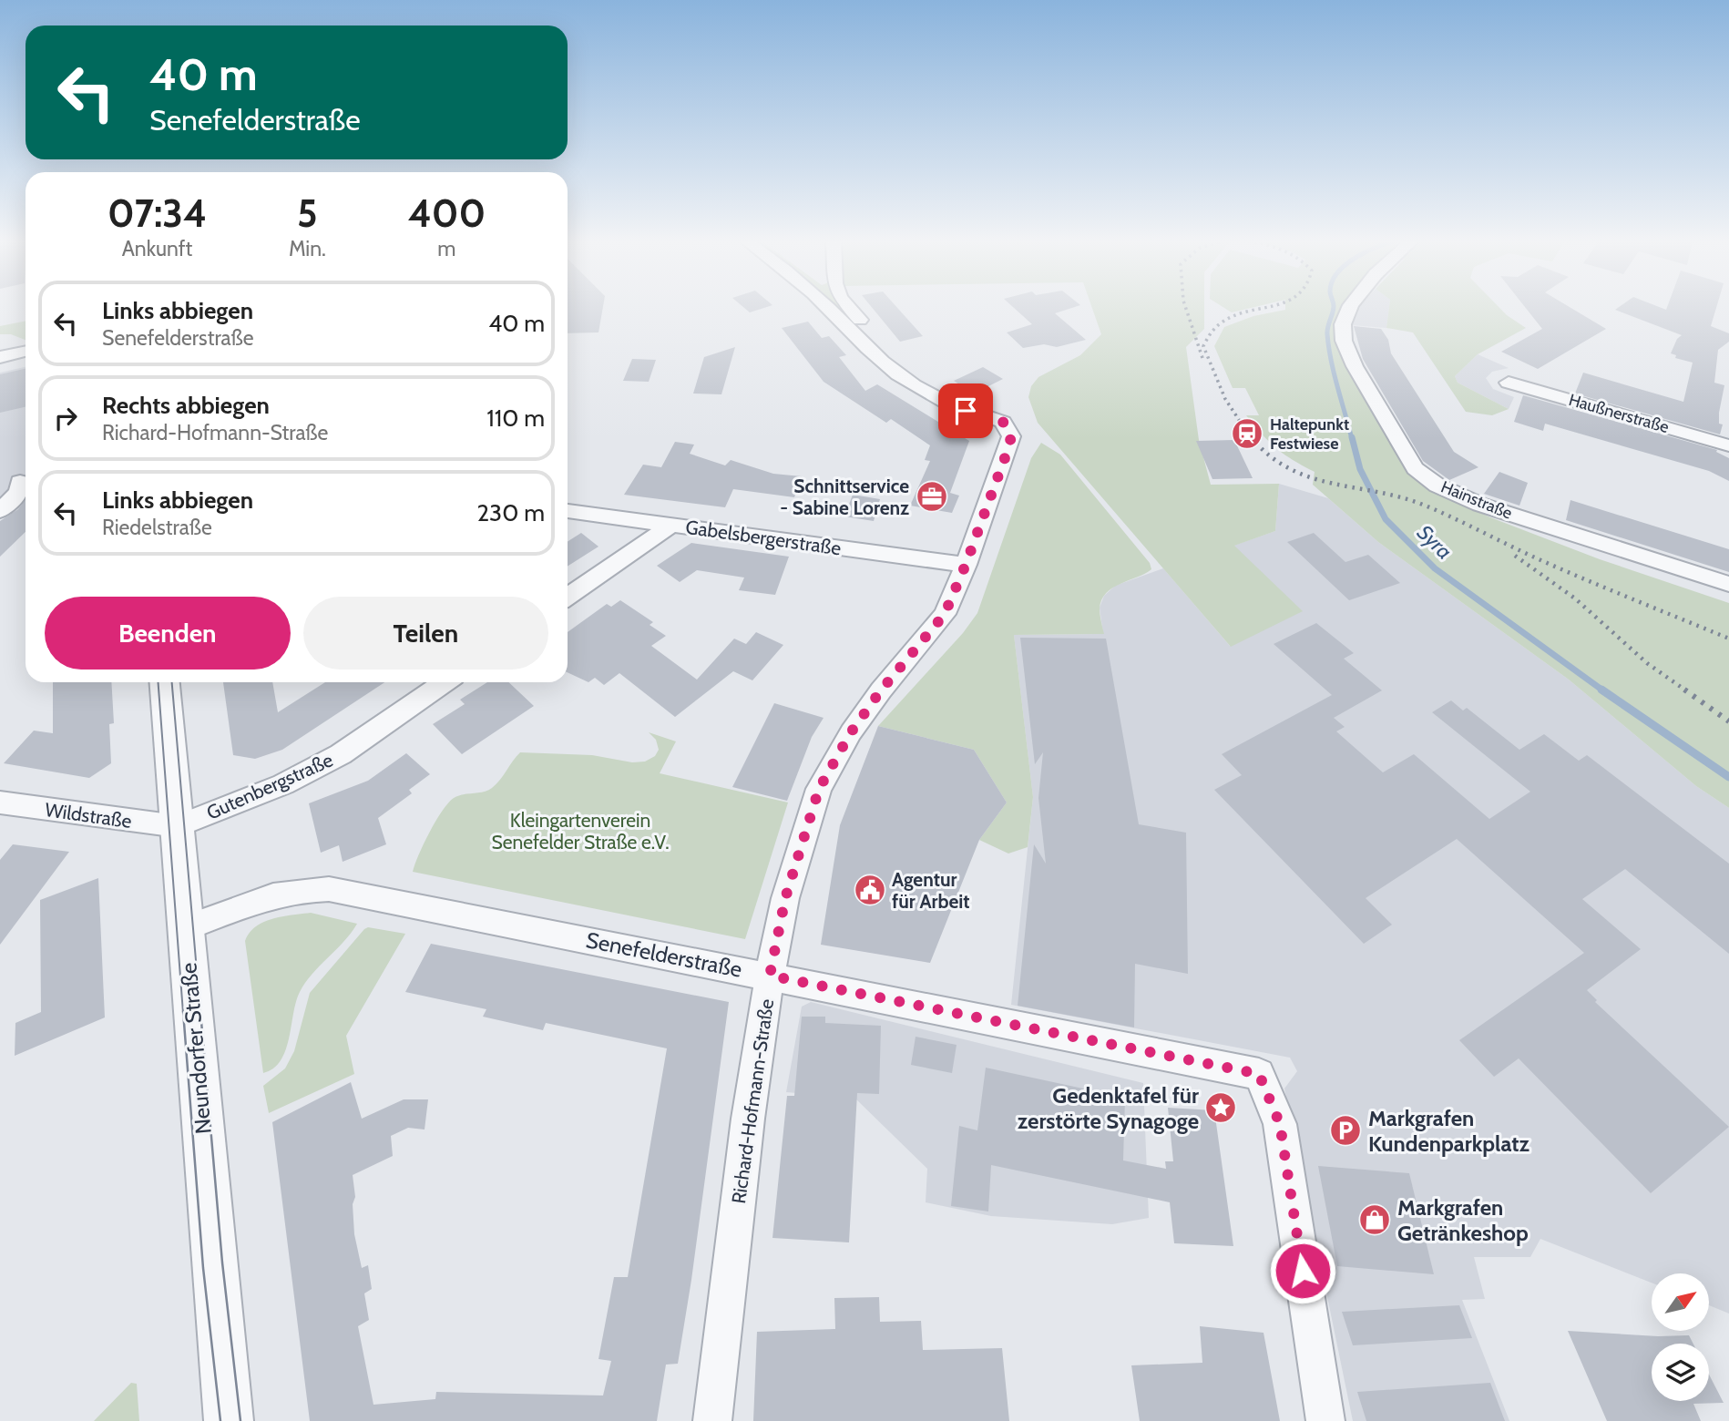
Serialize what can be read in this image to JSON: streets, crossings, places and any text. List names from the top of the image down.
{
  "streets": {
    "street": [
      "Haußnerstraße",
      "Hainstraße",
      "Gabelsbergerstraße",
      "Gutenbergstraße",
      "Wildstraße",
      "Senefelderstraße",
      "Neundorfer Straße",
      "Richard-Hofmann-Straße"
    ]
  },
  "crossings": [
    ["Gabelsbergerstraße", "Richard-Hofmann-Straße"],
    ["Gutenbergstraße", "Wildstraße"],
    ["Gutenbergstraße", "Neundorfer Straße"],
    ["Wildstraße", "Neundorfer Straße"],
    ["Senefelderstraße", "Neundorfer Straße"],
    ["Senefelderstraße", "Richard-Hofmann-Straße"]
  ],
  "water": ["Syra"],
  "parks": ["Kleingartenverein Senefelder Straße e.V."],
  "places": {
    "station": ["Haltepunkt Festwiese"],
    "office": ["Schnittservice - Sabine Lorenz"],
    "public building": ["Agentur für Arbeit"],
    "place": ["Gedenktafel für zerstörte Synagoge"],
    "parking": ["Markgrafen Kundenparkplatz"],
    "shop": ["Markgrafen Getränkeshop"]
  },
  "north": "top right",
  "page": {
    "turn": ["40 m", "Senefelderstraße"],
    "eta": [
      "07:34",
      "Ankunft",
      "5",
      "Min.",
      "400",
      "m"
    ],
    "list": [
      {
        "name": "Links abbiegen",
        "note": "Senefelderstraße",
        "value": "40 m"
      },
      {
        "name": "Rechts abbiegen",
        "note": "Richard-Hofmann-Straße",
        "value": "110 m"
      },
      {
        "name": "Links abbiegen",
        "note": "Riedelstraße",
        "value": "230 m"
      }
    ],
    "buttons": ["Beenden", "Teilen"]
  }
}
